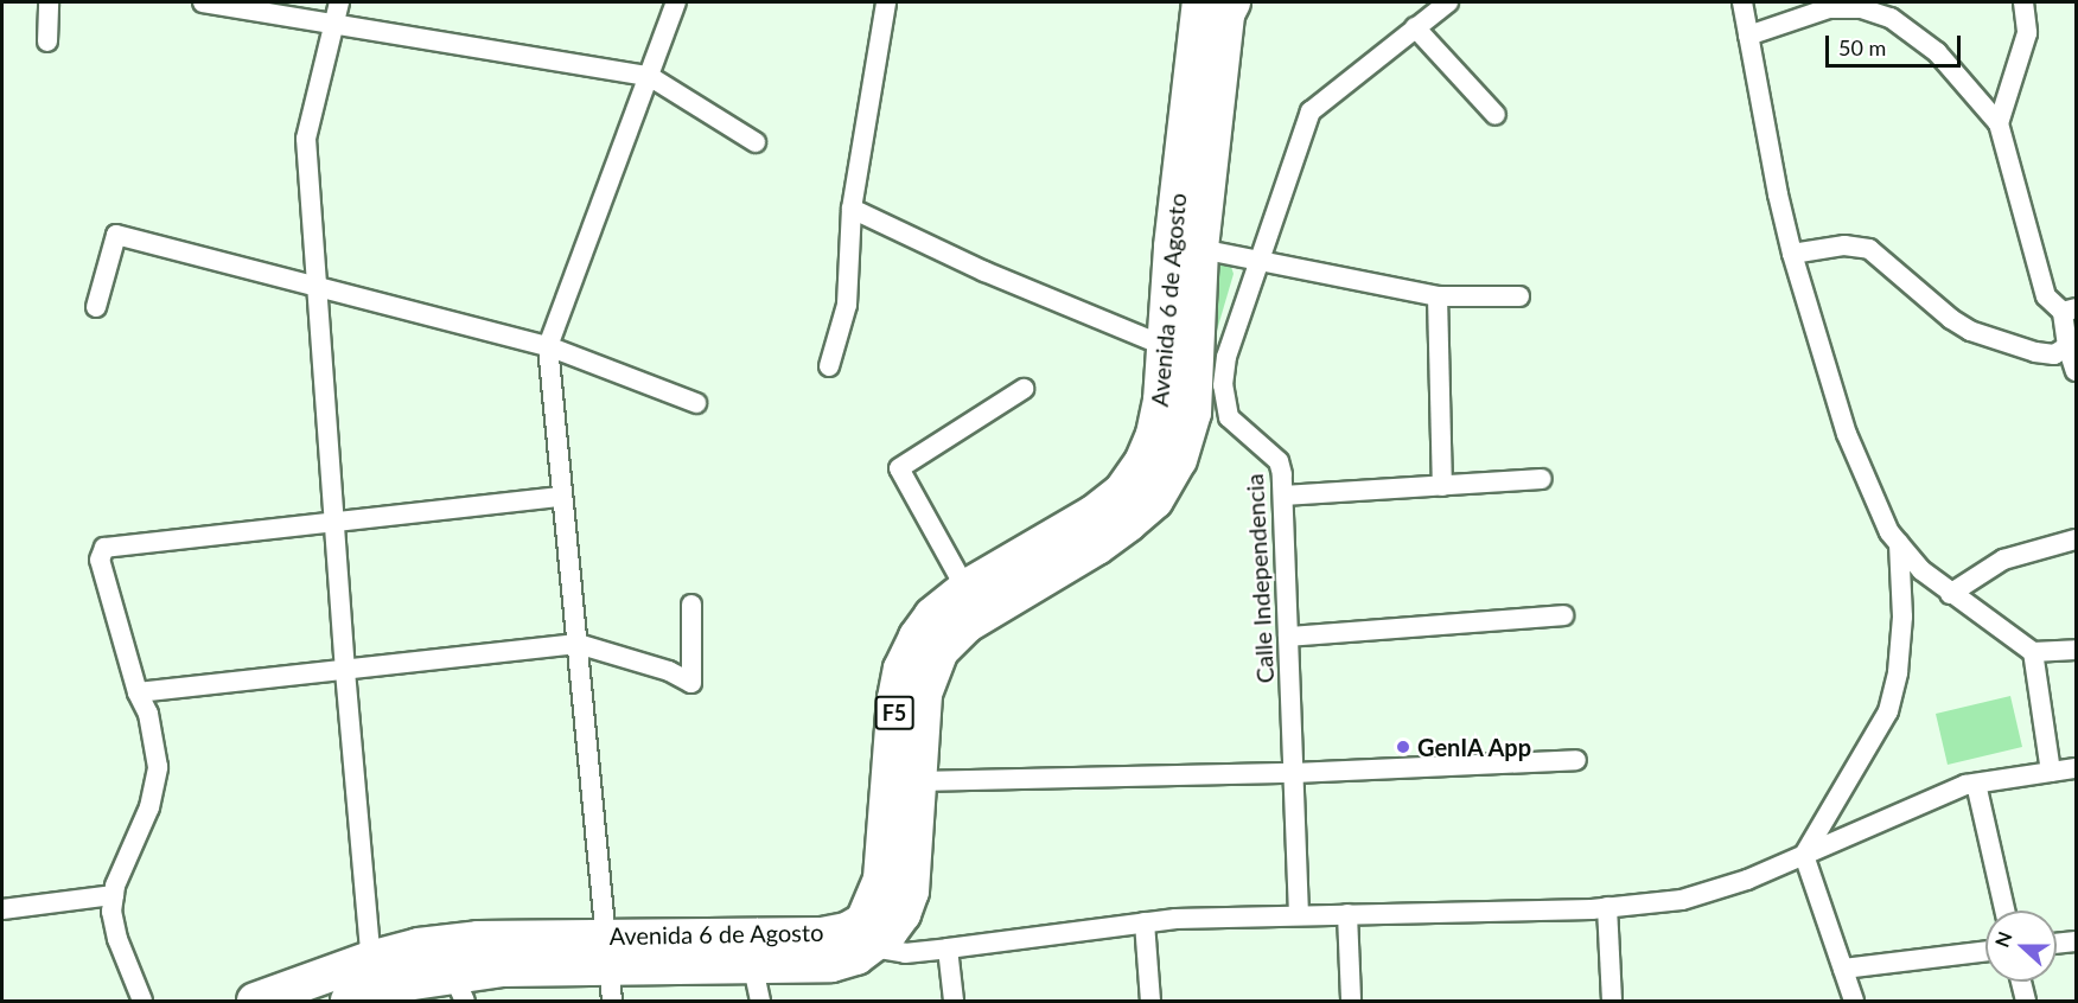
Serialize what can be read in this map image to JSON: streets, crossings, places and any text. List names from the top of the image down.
{
  "streets": {
    "highway": ["Avenida 6 de Agosto", "F5"],
    "street": ["Calle Independencia"]
  },
  "places": ["GenIA App"],
  "scale_bar": "50 m",
  "north": "left"
}
